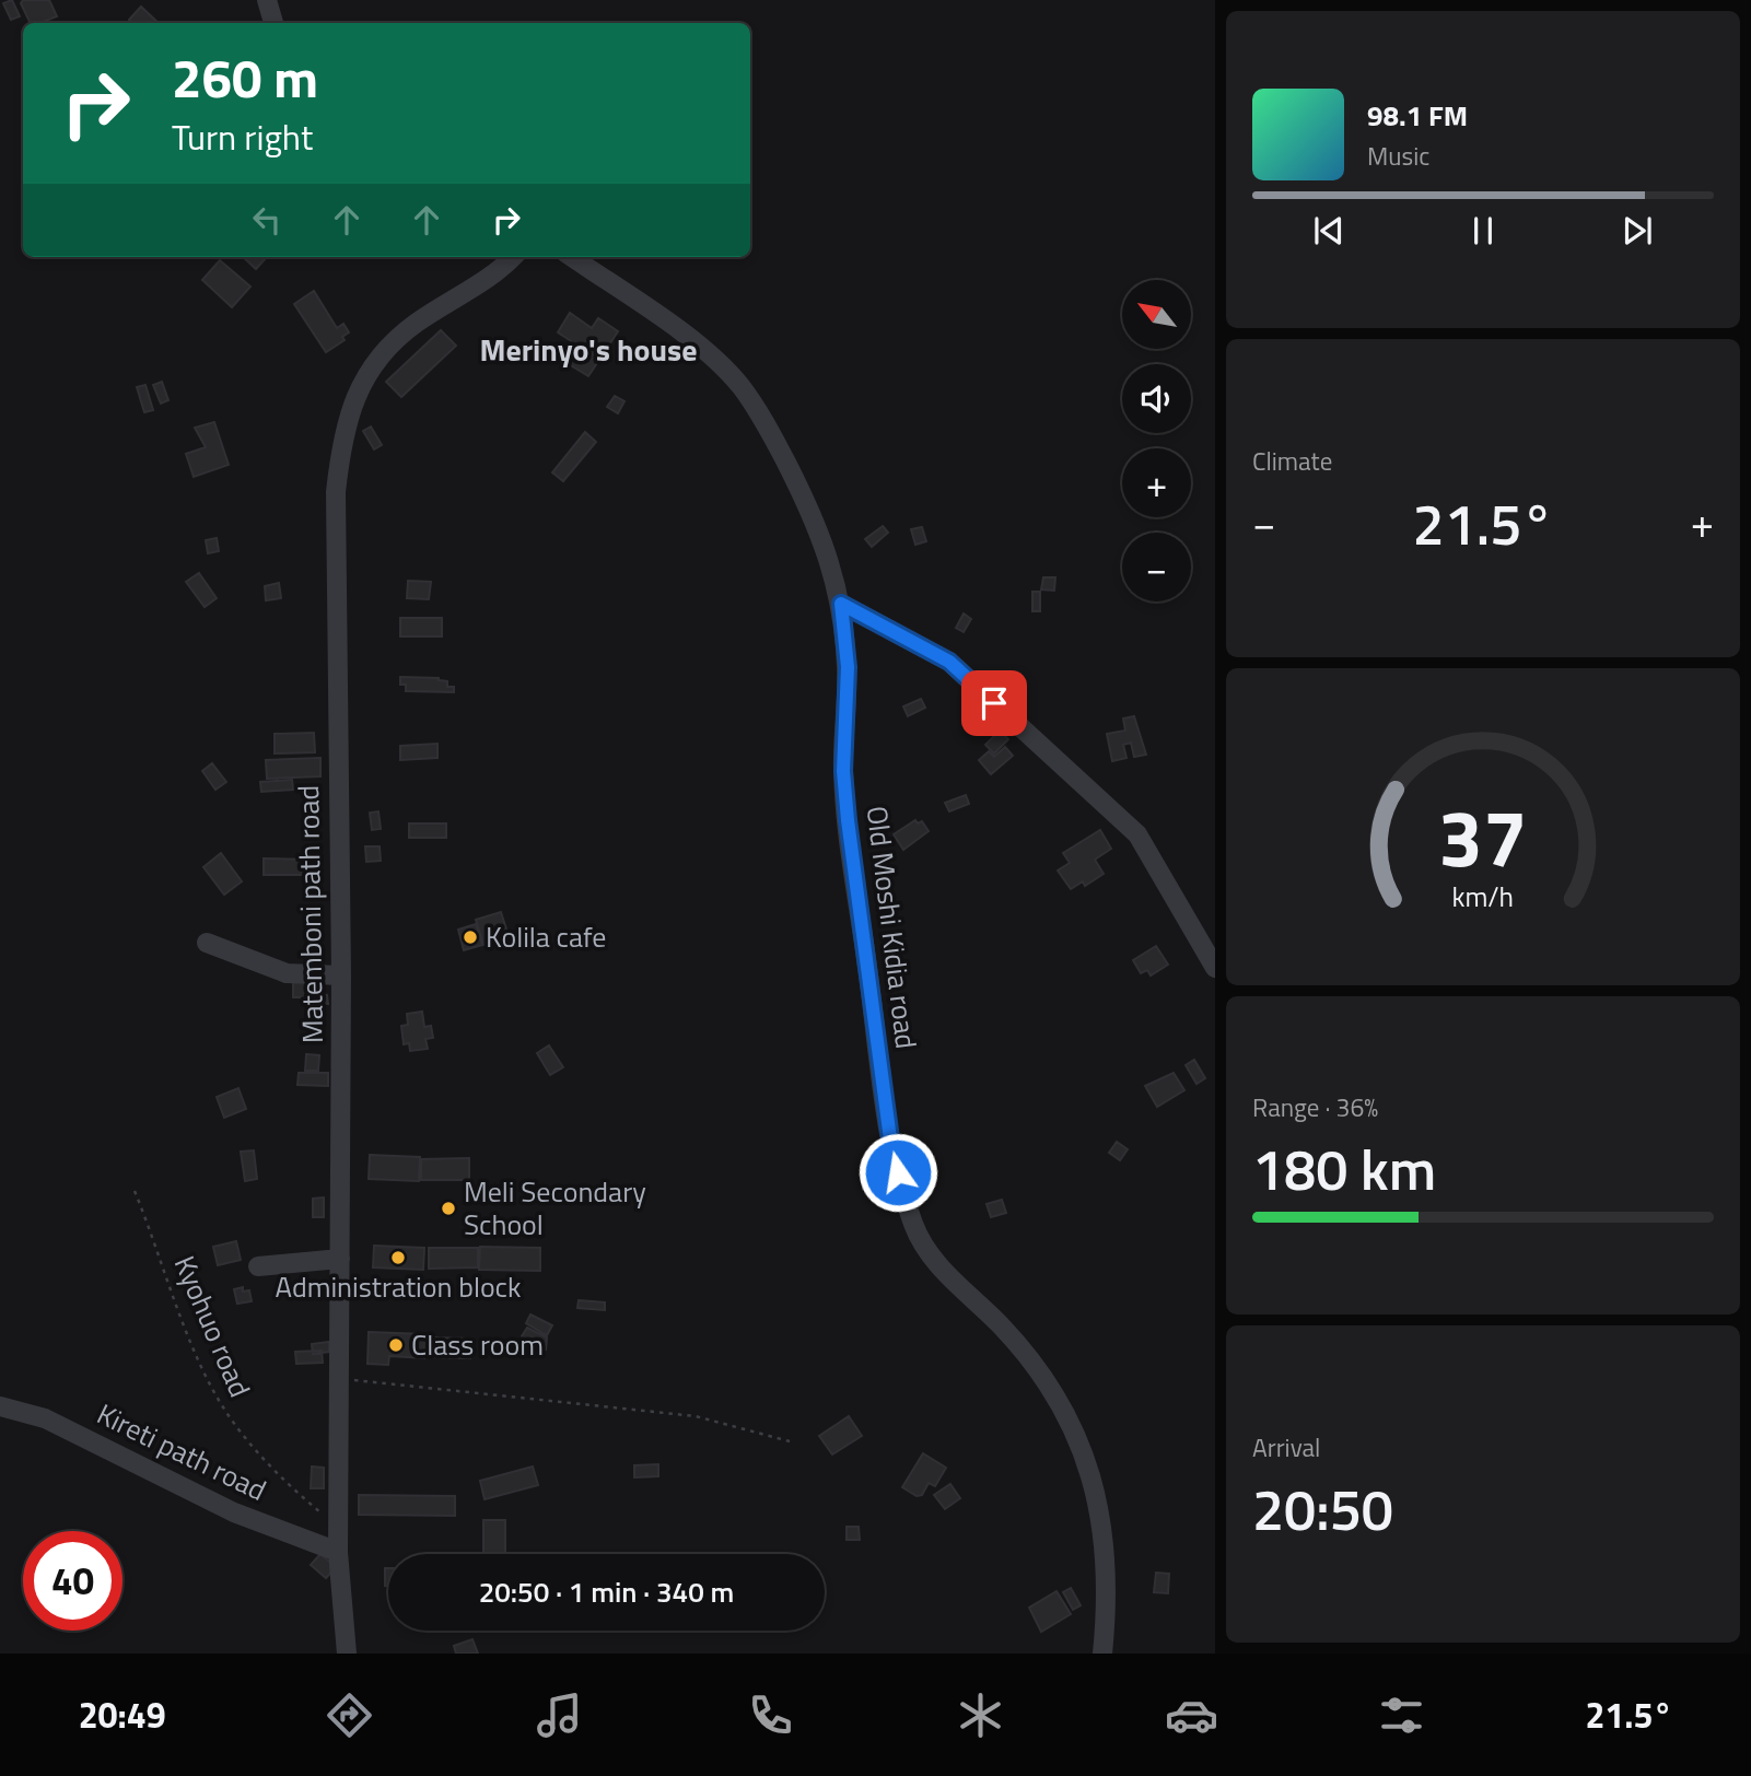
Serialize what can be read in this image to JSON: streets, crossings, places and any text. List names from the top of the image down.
{
  "streets": {
    "street": ["Matemboni path road", "Old Moshi Kidia road", "Kireti path road"],
    "path": ["Kyohuo road"]
  },
  "crossings": [
    ["Matemboni path road", "Kyohuo road"],
    ["Matemboni path road", "Kireti path road"]
  ],
  "districts": ["Merinyo's house"],
  "places": [
    "Kolila cafe",
    "Meli Secondary School",
    "Administration block",
    "Class room"
  ],
  "north": "top left",
  "page": {
    "turn": ["260 m", "Turn right"],
    "song": ["98.1 FM", "Music"],
    "map_buttons": ["+", "−"],
    "tile": [
      "Climate",
      ["Range · 36%", "180 km"],
      ["Arrival", "20:50"]
    ],
    "heat": ["−", "21.5°", "+"],
    "limit": "40",
    "trip": "20:50 · 1 min · 340 m",
    "tabs": ["20:49", "21.5°"],
    "gauge": ["37", "km/h"]
  }
}
